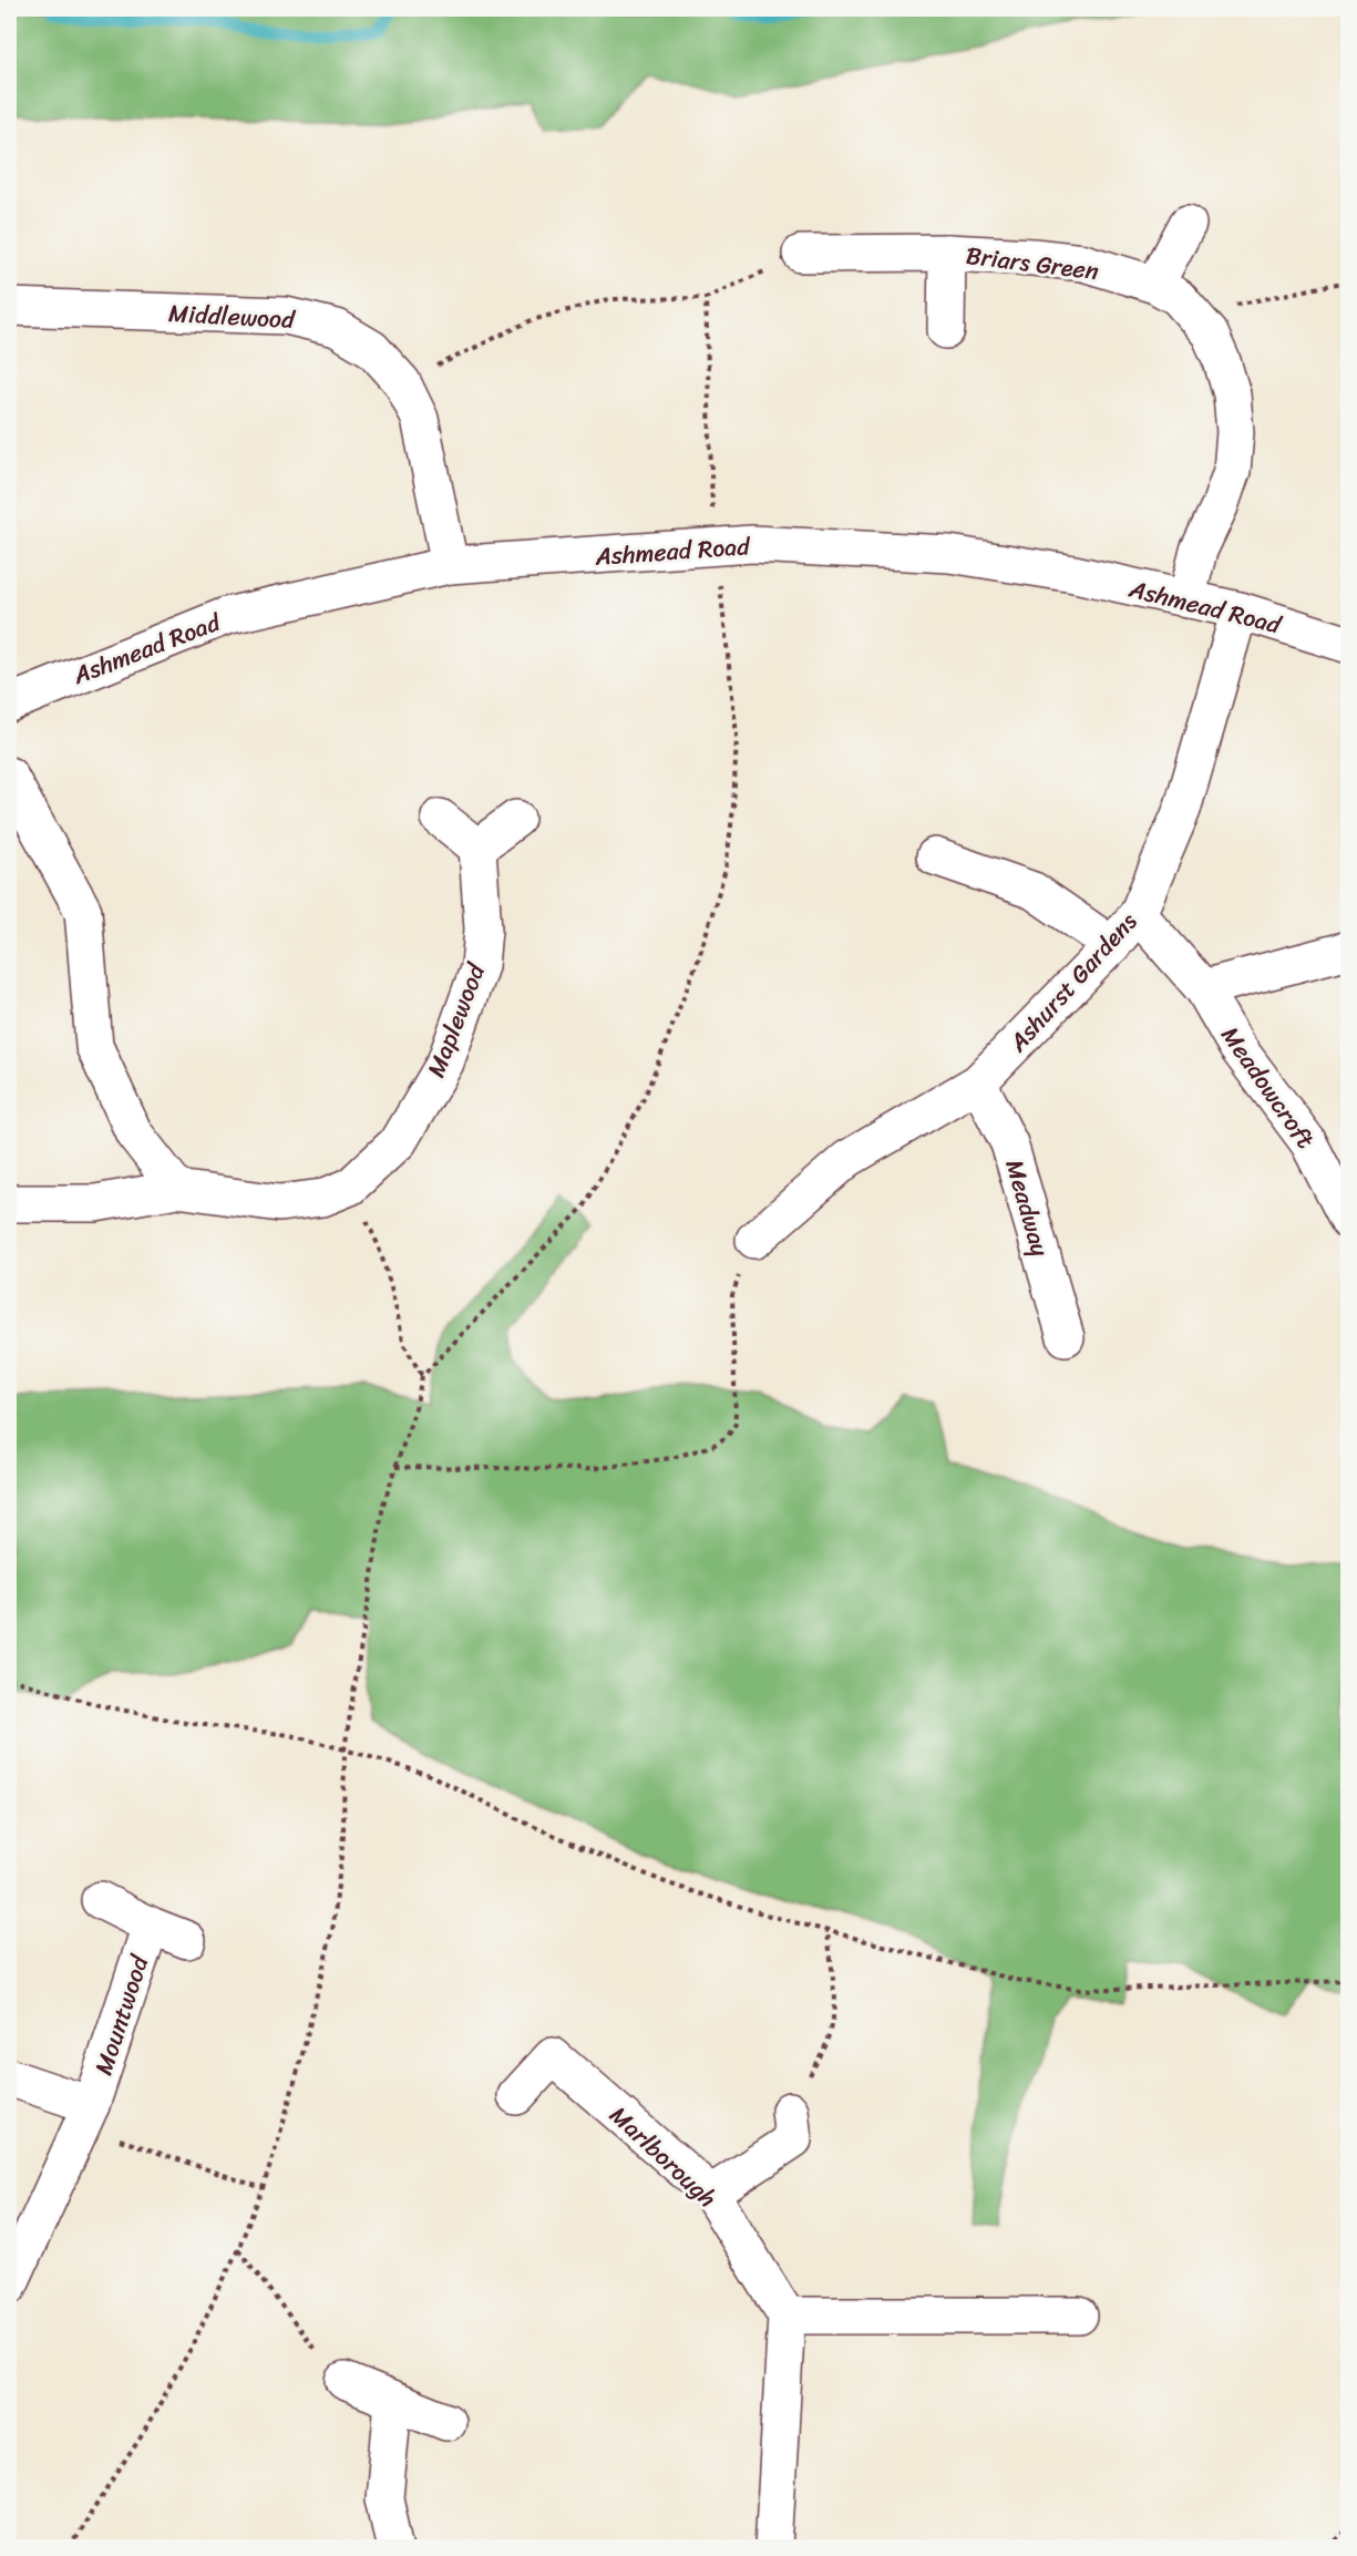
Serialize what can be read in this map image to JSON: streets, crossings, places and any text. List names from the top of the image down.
{
  "streets": {
    "street": [
      "Briars Green",
      "Middlewood",
      "Ashmead Road",
      "Ashurst Gardens",
      "Maplewood",
      "Meadowcroft",
      "Meadway",
      "Mountwood",
      "Marlborough"
    ]
  },
  "crossings": [
    ["Briars Green", "Ashmead Road"],
    ["Middlewood", "Ashmead Road"],
    ["Ashmead Road", "Ashurst Gardens"],
    ["Ashurst Gardens", "Meadowcroft"],
    ["Ashurst Gardens", "Meadway"]
  ]
}
